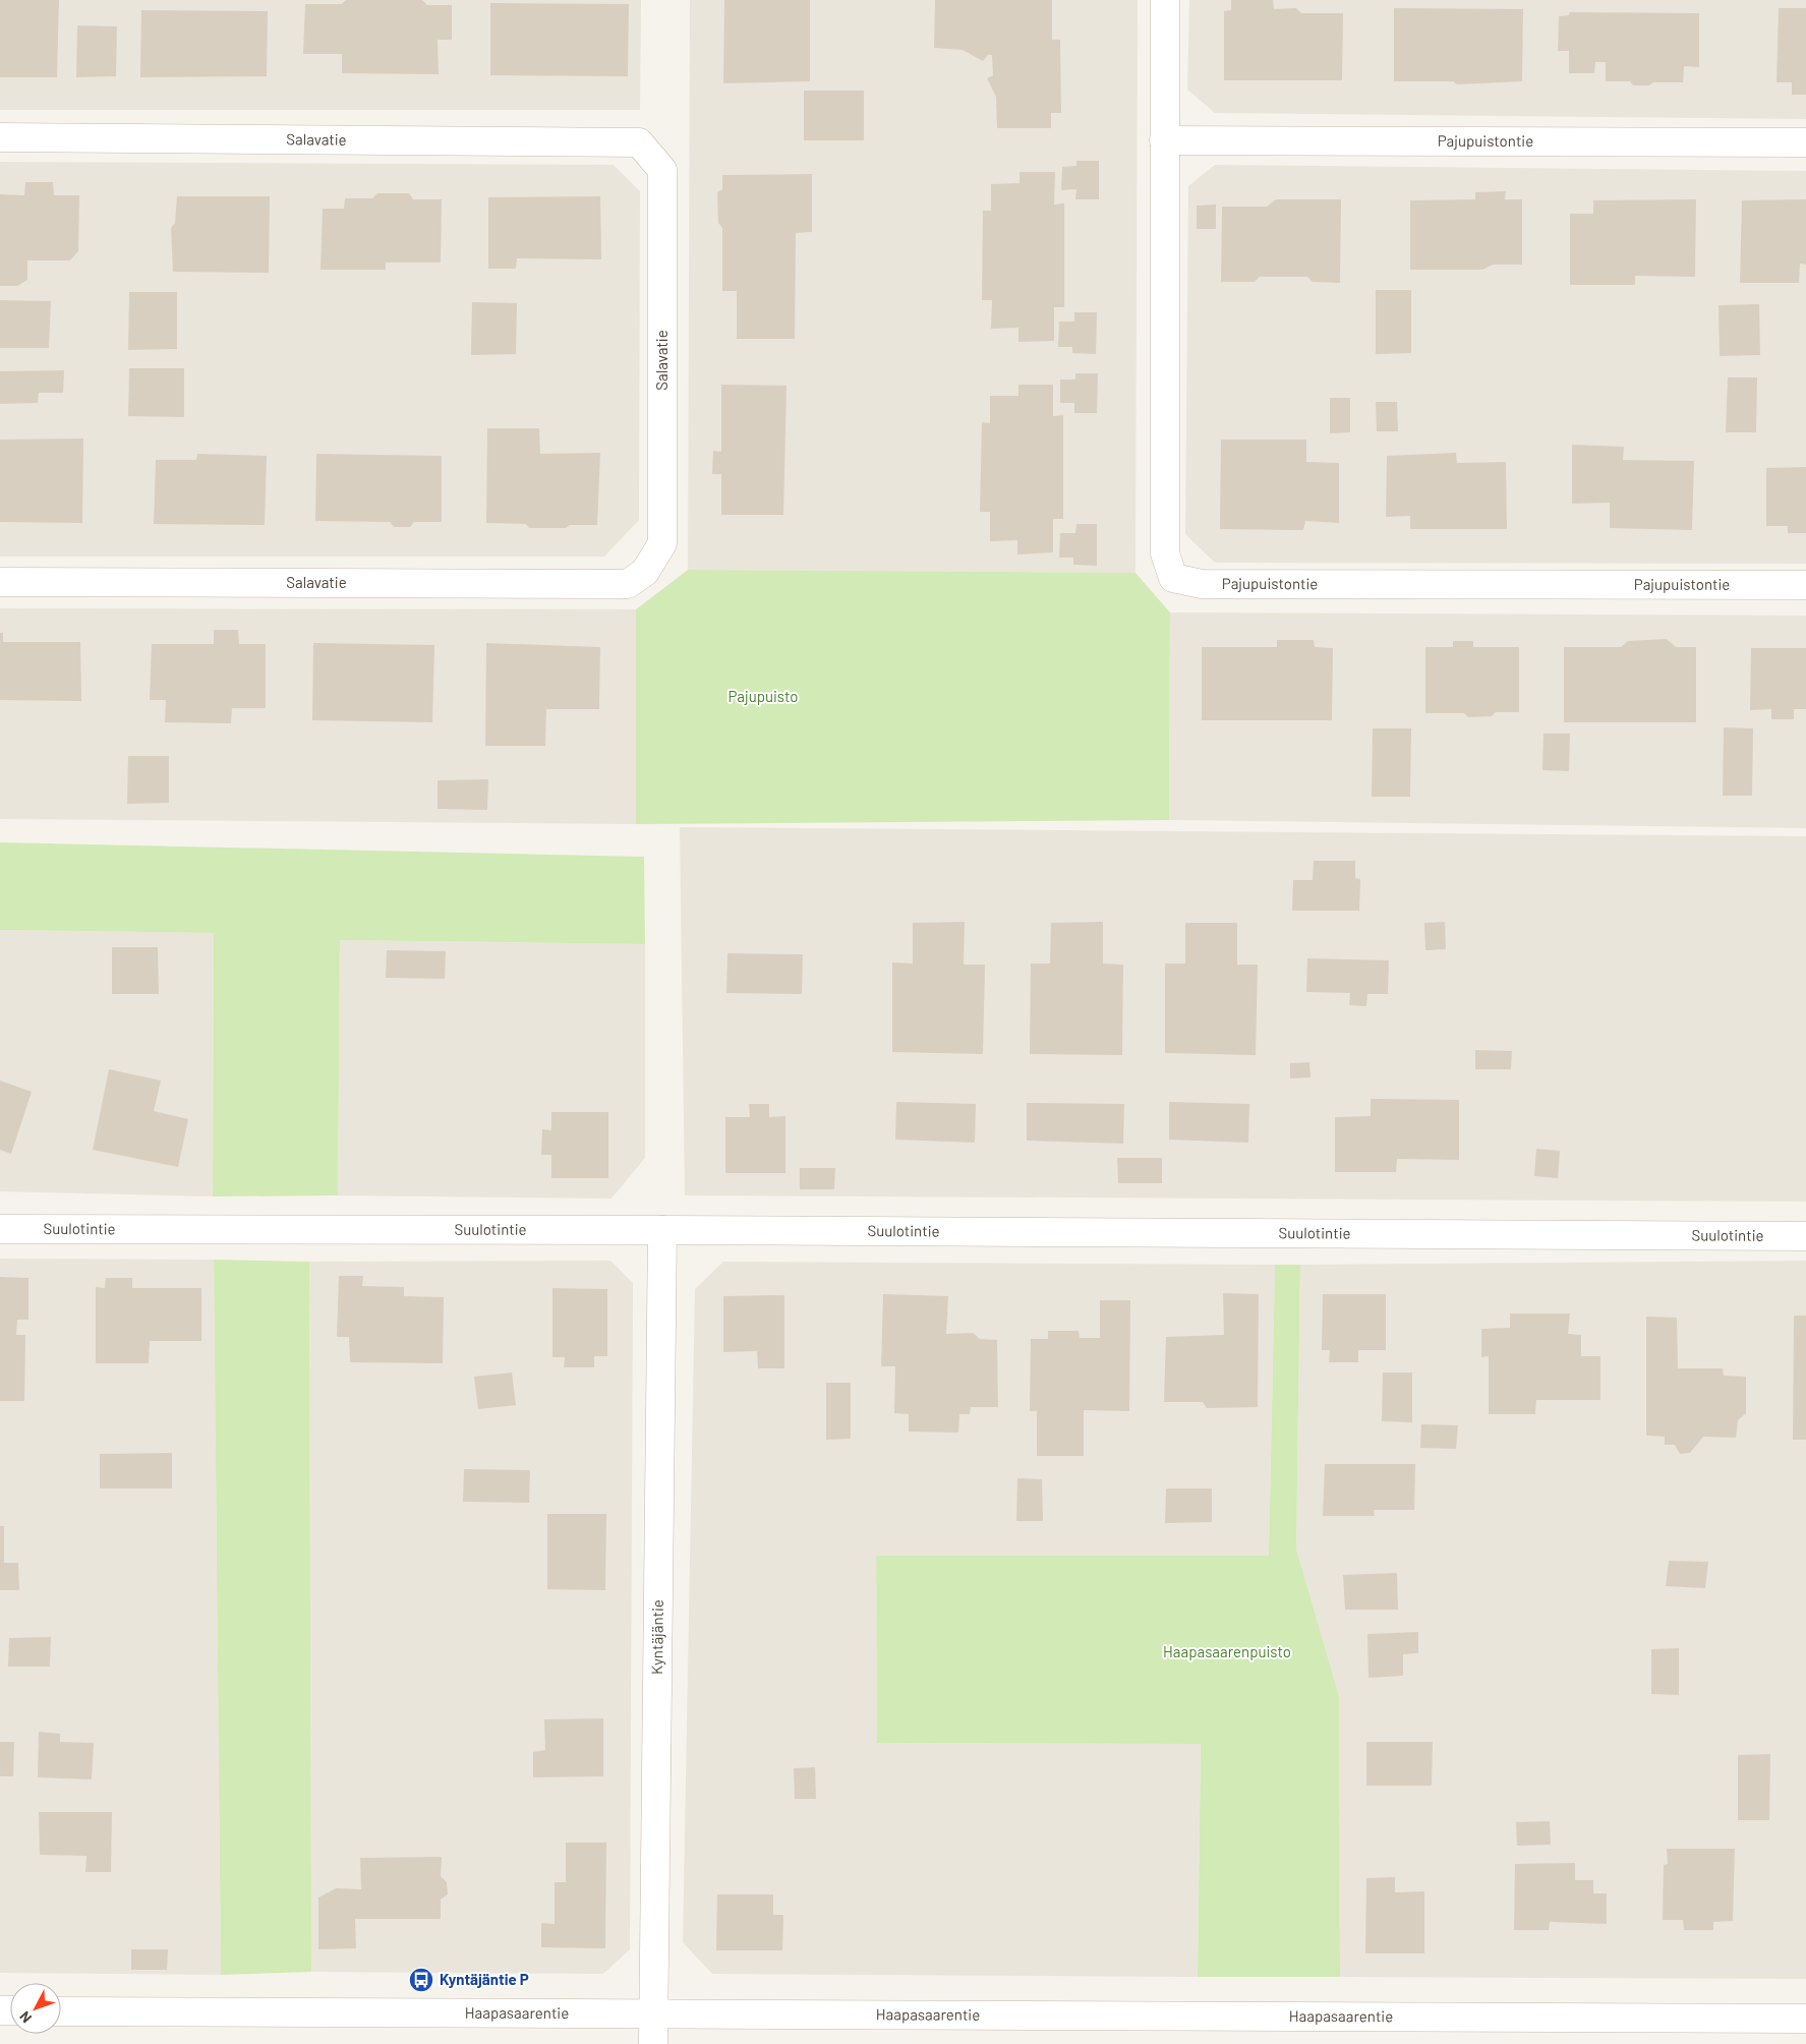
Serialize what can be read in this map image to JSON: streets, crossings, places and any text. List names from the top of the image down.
{
  "streets": {
    "street": [
      "Salavatie",
      "Pajupuistontie",
      "Suulotintie",
      "Kyntäjäntie",
      "Haapasaarentie"
    ]
  },
  "crossings": [
    ["Suulotintie", "Kyntäjäntie"],
    ["Kyntäjäntie", "Haapasaarentie"]
  ],
  "parks": ["Pajupuisto", "Haapasaarenpuisto"],
  "places": {
    "bus stop": ["Kyntäjäntie P"]
  },
  "north": "bottom left"
}
